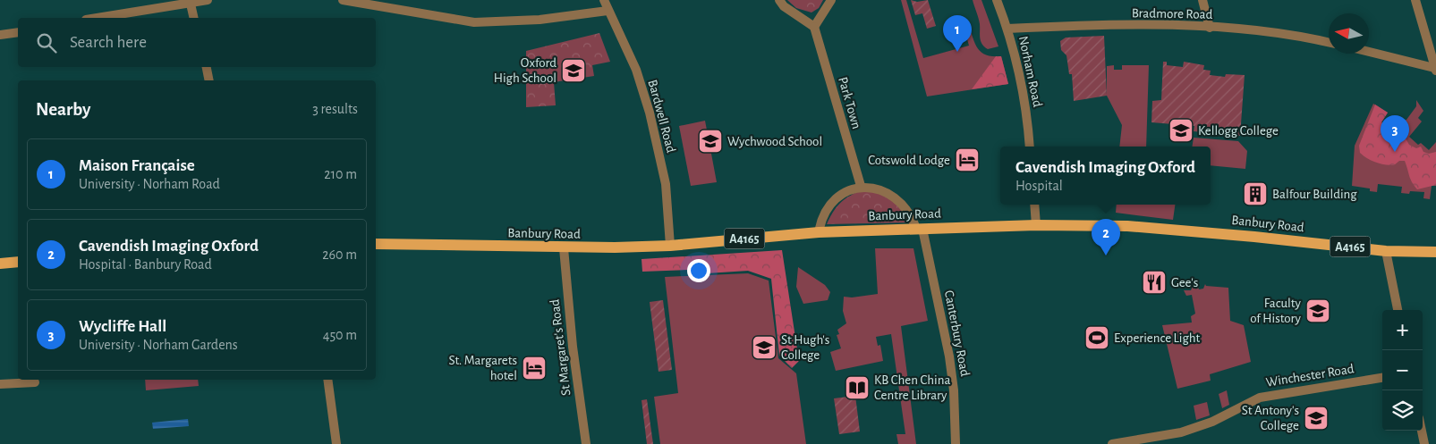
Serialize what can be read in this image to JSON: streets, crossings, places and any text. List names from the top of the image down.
{
  "streets": {
    "main road": ["Banbury Road", "A4165"],
    "street": [
      "Bradmore Road",
      "Norham Road",
      "Park Town",
      "Bardwell Road",
      "Canterbury Road",
      "St Margaret's Road",
      "Winchester Road"
    ]
  },
  "crossings": [
    ["Bradmore Road", "Norham Road"],
    ["Bardwell Road", "Banbury Road"],
    ["Banbury Road", "Canterbury Road"],
    ["Banbury Road", "St Margaret's Road"]
  ],
  "places": {
    "school or university": [
      "Oxford High School",
      "Kellogg College",
      "Wychwood School",
      "Faculty of History",
      "St Hugh's College",
      "St Antony's College"
    ],
    "hotel": ["Cotswold Lodge", "St. Margarets hotel"],
    "building": ["Balfour Building"],
    "restaurant": ["Gee's"],
    "sports": ["Experience Light"],
    "library": ["KB Chen China Centre Library"]
  },
  "north": "left",
  "page": {
    "pins": ["1", "3", "2"],
    "search": "Search here",
    "heading": ["Nearby", "3 results"],
    "list": [
      {
        "mark": "1",
        "name": "Maison Française",
        "note": "University · Norham Road",
        "value": "210 m"
      },
      {
        "mark": "2",
        "name": "Cavendish Imaging Oxford",
        "note": "Hospital · Banbury Road",
        "value": "260 m"
      },
      {
        "mark": "3",
        "name": "Wycliffe Hall",
        "note": "University · Norham Gardens",
        "value": "450 m"
      }
    ],
    "popup": ["Cavendish Imaging Oxford", "Hospital"],
    "map_buttons": ["+", "−"]
  }
}
